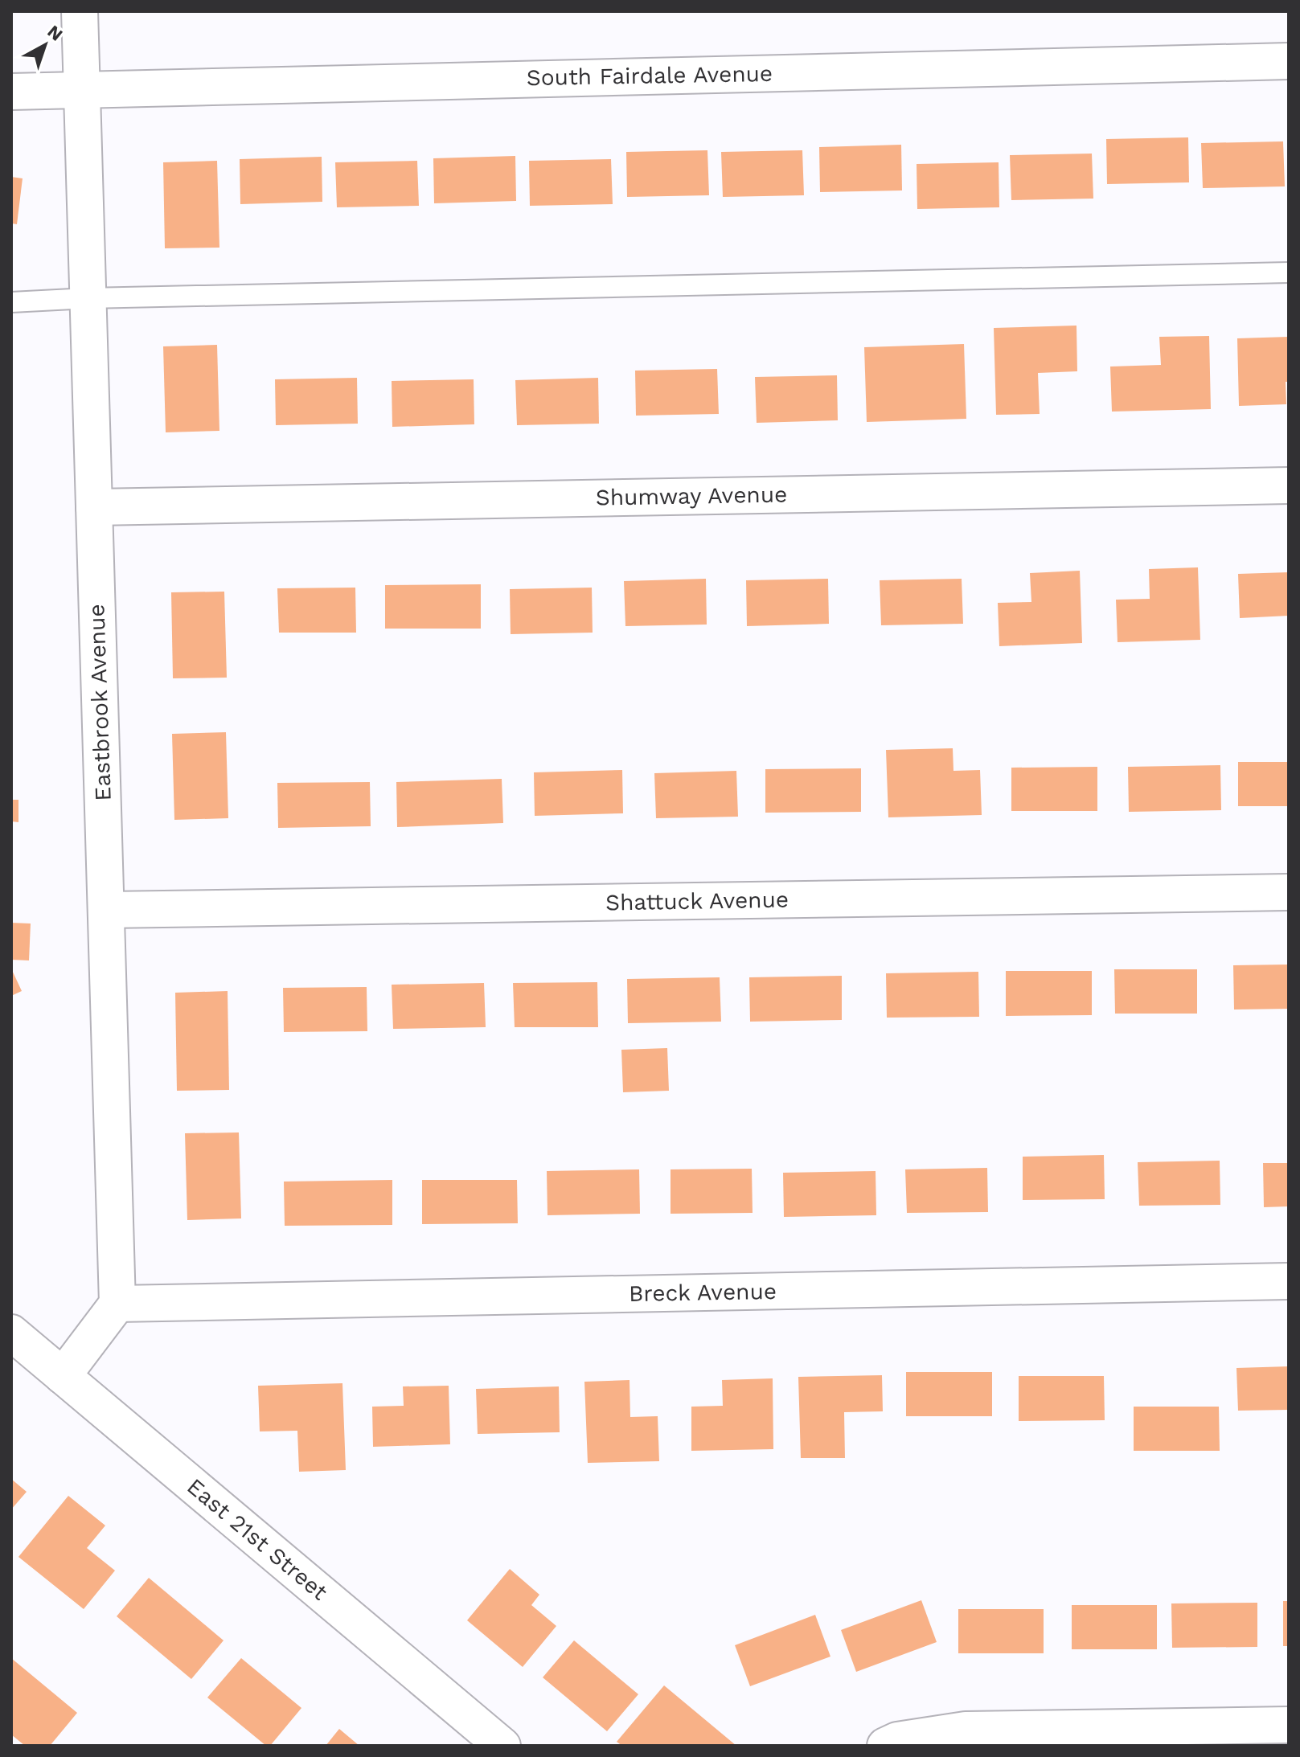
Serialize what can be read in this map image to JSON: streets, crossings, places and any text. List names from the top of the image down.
{
  "streets": {
    "street": [
      "South Fairdale Avenue",
      "Shumway Avenue",
      "Eastbrook Avenue",
      "Shattuck Avenue",
      "Breck Avenue",
      "East 21st Street"
    ]
  },
  "crossings": [
    ["South Fairdale Avenue", "Eastbrook Avenue"],
    ["Shumway Avenue", "Eastbrook Avenue"],
    ["Eastbrook Avenue", "Shattuck Avenue"],
    ["Eastbrook Avenue", "Breck Avenue"]
  ],
  "north": "top right"
}
